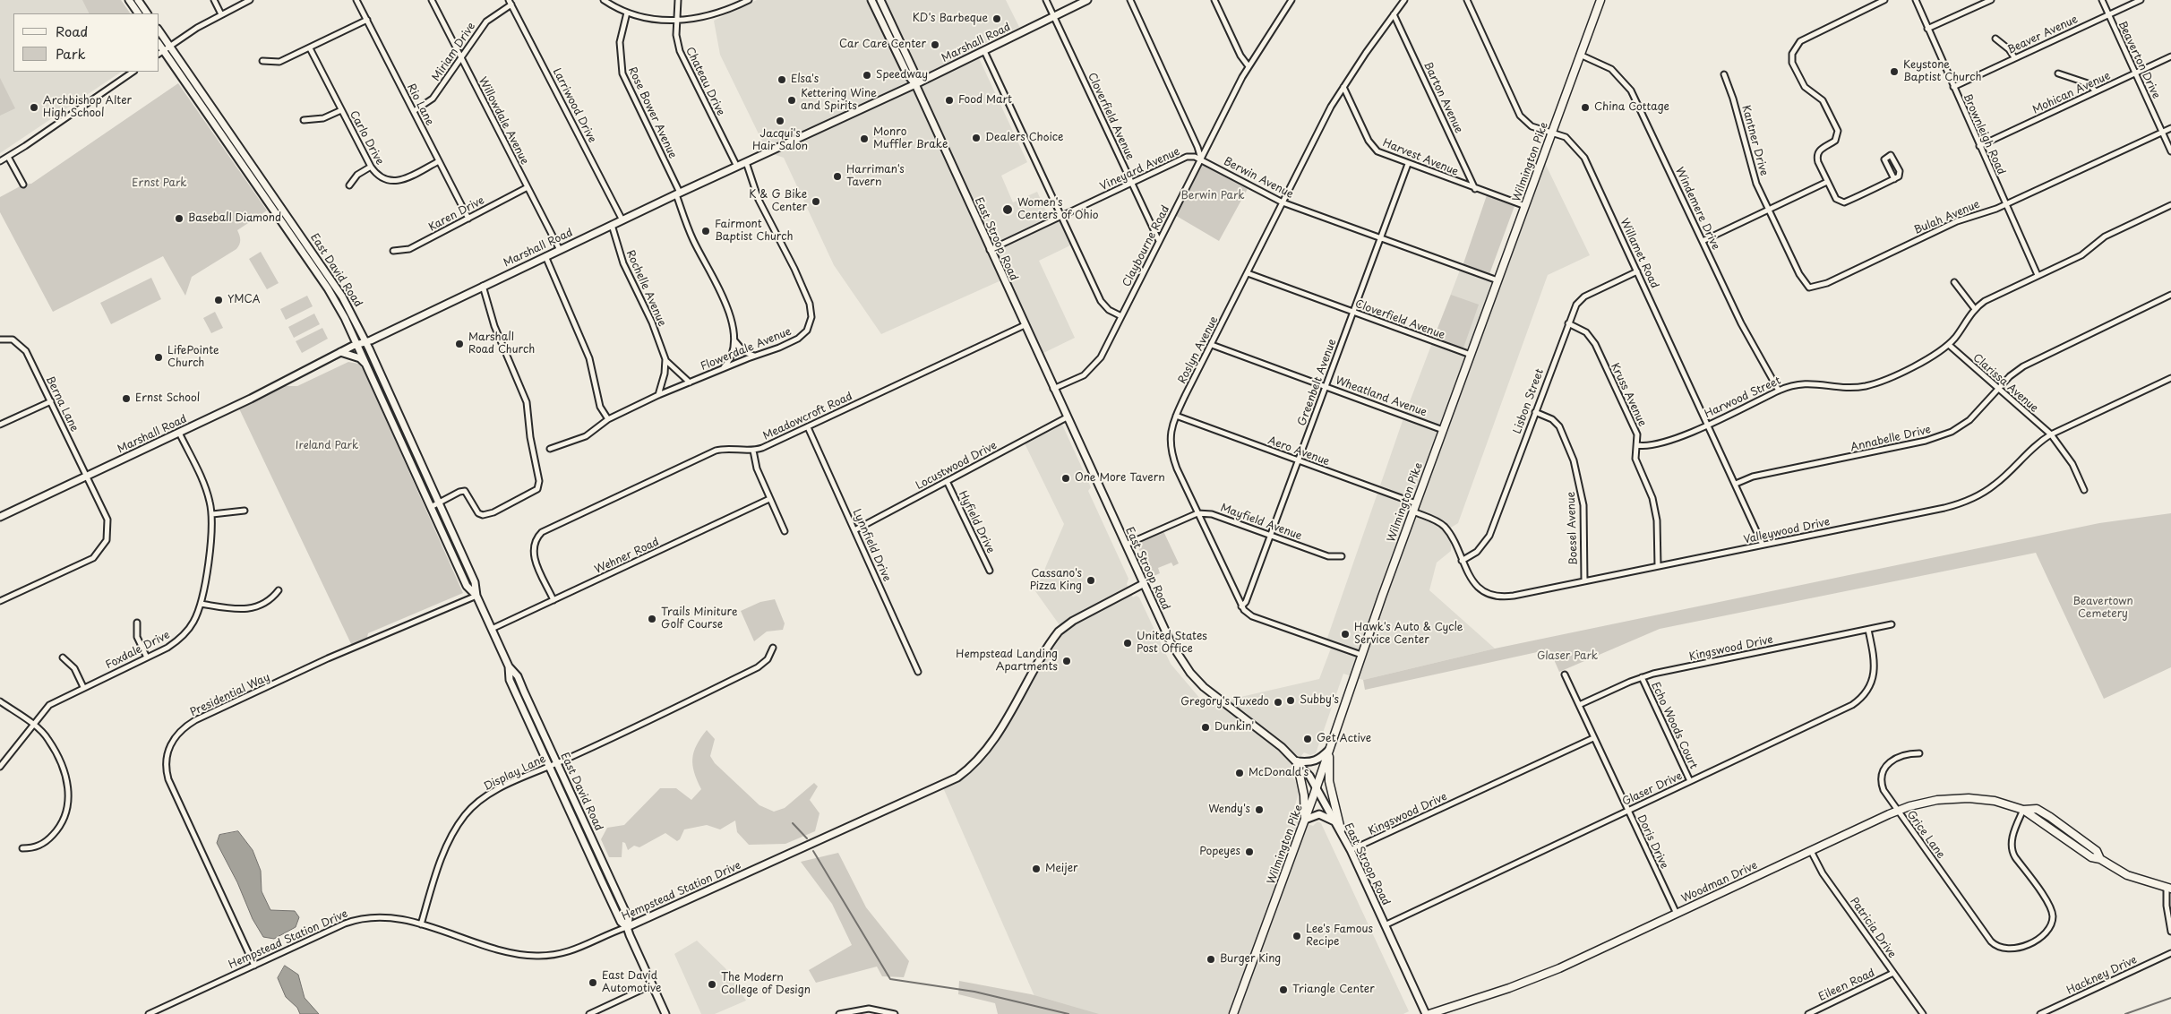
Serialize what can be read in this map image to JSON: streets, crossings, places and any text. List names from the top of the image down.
{
  "streets": {
    "main road": ["Wilmington Pike", "Woodman Drive"],
    "street": [
      "Beaver Avenue",
      "Marshall Road",
      "Miriam Drive",
      "Beaverton Drive",
      "Chateau Drive",
      "Mohican Avenue",
      "Barton Avenue",
      "Rio Lane",
      "Larriwood Drive",
      "Rose Bower Avenue",
      "Cloverfield Avenue",
      "Willowdale Avenue",
      "Brownleigh Road",
      "Carlo Drive",
      "Kantner Drive",
      "Harvest Avenue",
      "Vineyard Avenue",
      "Berwin Avenue",
      "Windemere Drive",
      "Karen Drive",
      "Bulah Avenue",
      "East Stroop Road",
      "Claybourne Road",
      "Willamet Road",
      "East David Road",
      "Rochelle Avenue",
      "Flowerdale Avenue",
      "Roslyn Avenue",
      "Greenbelt Avenue",
      "Clarissa Avenue",
      "Kruss Avenue",
      "Wheatland Avenue",
      "Harwood Street",
      "Lisbon Street",
      "Berna Lane",
      "Meadowcroft Road",
      "Annabelle Drive",
      "Aero Avenue",
      "Locustwood Drive",
      "Hyfield Drive",
      "Mayfield Avenue",
      "Boesel Avenue",
      "Valleywood Drive",
      "Lynnfield Drive",
      "Wehner Road",
      "Kingswood Drive",
      "Foxdale Drive",
      "Presidential Way",
      "Echo Woods Court",
      "Display Lane",
      "Glaser Drive",
      "Grice Lane",
      "Doris Drive",
      "Hempstead Station Drive",
      "Patricia Drive",
      "Hackney Drive",
      "Eileen Road"
    ]
  },
  "crossings": [
    ["Beaver Avenue", "Beaverton Drive"],
    ["Beaver Avenue", "Brownleigh Road"],
    ["Marshall Road", "Chateau Drive"],
    ["Marshall Road", "Larriwood Drive"],
    ["Marshall Road", "Rose Bower Avenue"],
    ["Marshall Road", "Cloverfield Avenue"],
    ["Marshall Road", "Willowdale Avenue"],
    ["Marshall Road", "East Stroop Road"],
    ["Marshall Road", "East David Road"],
    ["Marshall Road", "Rochelle Avenue"],
    ["Marshall Road", "Flowerdale Avenue"],
    ["Marshall Road", "Berna Lane"],
    ["Marshall Road", "Foxdale Drive"],
    ["Miriam Drive", "Rio Lane"],
    ["Miriam Drive", "Larriwood Drive"],
    ["Miriam Drive", "Willowdale Avenue"],
    ["Beaverton Drive", "Mohican Avenue"],
    ["Beaverton Drive", "Bulah Avenue"],
    ["Mohican Avenue", "Brownleigh Road"],
    ["Barton Avenue", "Harvest Avenue"],
    ["Barton Avenue", "Roslyn Avenue"],
    ["Rio Lane", "Carlo Drive"],
    ["Rio Lane", "Karen Drive"],
    ["Cloverfield Avenue", "Wilmington Pike"],
    ["Cloverfield Avenue", "Vineyard Avenue"],
    ["Cloverfield Avenue", "Claybourne Road"],
    ["Cloverfield Avenue", "Roslyn Avenue"],
    ["Cloverfield Avenue", "Greenbelt Avenue"],
    ["Willowdale Avenue", "Karen Drive"],
    ["Brownleigh Road", "Bulah Avenue"],
    ["Brownleigh Road", "Harwood Street"],
    ["Kantner Drive", "Bulah Avenue"],
    ["Harvest Avenue", "Wilmington Pike"],
    ["Harvest Avenue", "Roslyn Avenue"],
    ["Harvest Avenue", "Greenbelt Avenue"],
    ["Wilmington Pike", "Berwin Avenue"],
    ["Wilmington Pike", "Windemere Drive"],
    ["Wilmington Pike", "East Stroop Road"],
    ["Wilmington Pike", "Willamet Road"],
    ["Wilmington Pike", "Wheatland Avenue"],
    ["Wilmington Pike", "Aero Avenue"],
    ["Wilmington Pike", "Valleywood Drive"],
    ["Vineyard Avenue", "Berwin Avenue"],
    ["Vineyard Avenue", "East Stroop Road"],
    ["Vineyard Avenue", "Claybourne Road"],
    ["Berwin Avenue", "Claybourne Road"],
    ["Berwin Avenue", "Roslyn Avenue"],
    ["Berwin Avenue", "Greenbelt Avenue"],
    ["Windemere Drive", "Harwood Street"],
    ["East Stroop Road", "Claybourne Road"],
    ["East Stroop Road", "Meadowcroft Road"],
    ["East Stroop Road", "Locustwood Drive"],
    ["East Stroop Road", "Kingswood Drive"],
    ["East Stroop Road", "Glaser Drive"],
    ["East Stroop Road", "Hempstead Station Drive"],
    ["Willamet Road", "Harwood Street"],
    ["Willamet Road", "Lisbon Street"],
    ["Willamet Road", "Annabelle Drive"],
    ["Willamet Road", "Valleywood Drive"],
    ["East David Road", "Wehner Road"],
    ["East David Road", "Presidential Way"],
    ["East David Road", "Display Lane"],
    ["East David Road", "Hempstead Station Drive"],
    ["Rochelle Avenue", "Flowerdale Avenue"],
    ["Roslyn Avenue", "Greenbelt Avenue"],
    ["Roslyn Avenue", "Wheatland Avenue"],
    ["Roslyn Avenue", "Aero Avenue"],
    ["Roslyn Avenue", "Mayfield Avenue"],
    ["Greenbelt Avenue", "Wheatland Avenue"],
    ["Greenbelt Avenue", "Aero Avenue"],
    ["Greenbelt Avenue", "Mayfield Avenue"],
    ["Clarissa Avenue", "Harwood Street"],
    ["Clarissa Avenue", "Annabelle Drive"],
    ["Clarissa Avenue", "Valleywood Drive"],
    ["Kruss Avenue", "Harwood Street"],
    ["Kruss Avenue", "Lisbon Street"],
    ["Kruss Avenue", "Valleywood Drive"],
    ["Lisbon Street", "Boesel Avenue"],
    ["Lisbon Street", "Valleywood Drive"],
    ["Meadowcroft Road", "Lynnfield Drive"],
    ["Meadowcroft Road", "Wehner Road"],
    ["Locustwood Drive", "Hyfield Drive"],
    ["Locustwood Drive", "Lynnfield Drive"],
    ["Boesel Avenue", "Valleywood Drive"],
    ["Kingswood Drive", "Echo Woods Court"],
    ["Kingswood Drive", "Glaser Drive"],
    ["Kingswood Drive", "Doris Drive"],
    ["Presidential Way", "Hempstead Station Drive"],
    ["Echo Woods Court", "Glaser Drive"],
    ["Display Lane", "Hempstead Station Drive"],
    ["Glaser Drive", "Doris Drive"],
    ["Grice Lane", "Woodman Drive"],
    ["Doris Drive", "Woodman Drive"],
    ["Woodman Drive", "Patricia Drive"],
    ["Patricia Drive", "Eileen Road"]
  ],
  "parks": [
    "Ernst Park",
    "Berwin Park",
    "Ireland Park",
    "Beavertown Cemetery",
    "Glaser Park"
  ],
  "places": [
    "KD's Barbeque",
    "Car Care Center",
    "Keystone Baptist Church",
    "Speedway",
    "Elsa's",
    "Kettering Wine and Spirits",
    "Food Mart",
    "Archbishop Alter High School",
    "China Cottage",
    "Jacqui's Hair Salon",
    "Dealers Choice",
    "Monro Muffler Brake",
    "Harriman's Tavern",
    "K & G Bike Center",
    "Women's Centers of Ohio",
    "Baseball Diamond",
    "Fairmont Baptist Church",
    "YMCA",
    "Marshall Road Church",
    "LifePointe Church",
    "Ernst School",
    "One More Tavern",
    "Cassano's Pizza King",
    "Trails Miniture Golf Course",
    "Hawk's Auto & Cycle Service Center",
    "United States Post Office",
    "Hempstead Landing Apartments",
    "Subby's",
    "Gregory's Tuxedo",
    "Dunkin'",
    "Get Active",
    "McDonald's",
    "Wendy's",
    "Popeyes",
    "Meijer",
    "Lee's Famous Recipe",
    "Burger King",
    "East David Automotive",
    "The Modern College of Design",
    "Triangle Center"
  ],
  "legend": ["Road", "Park"]
}
